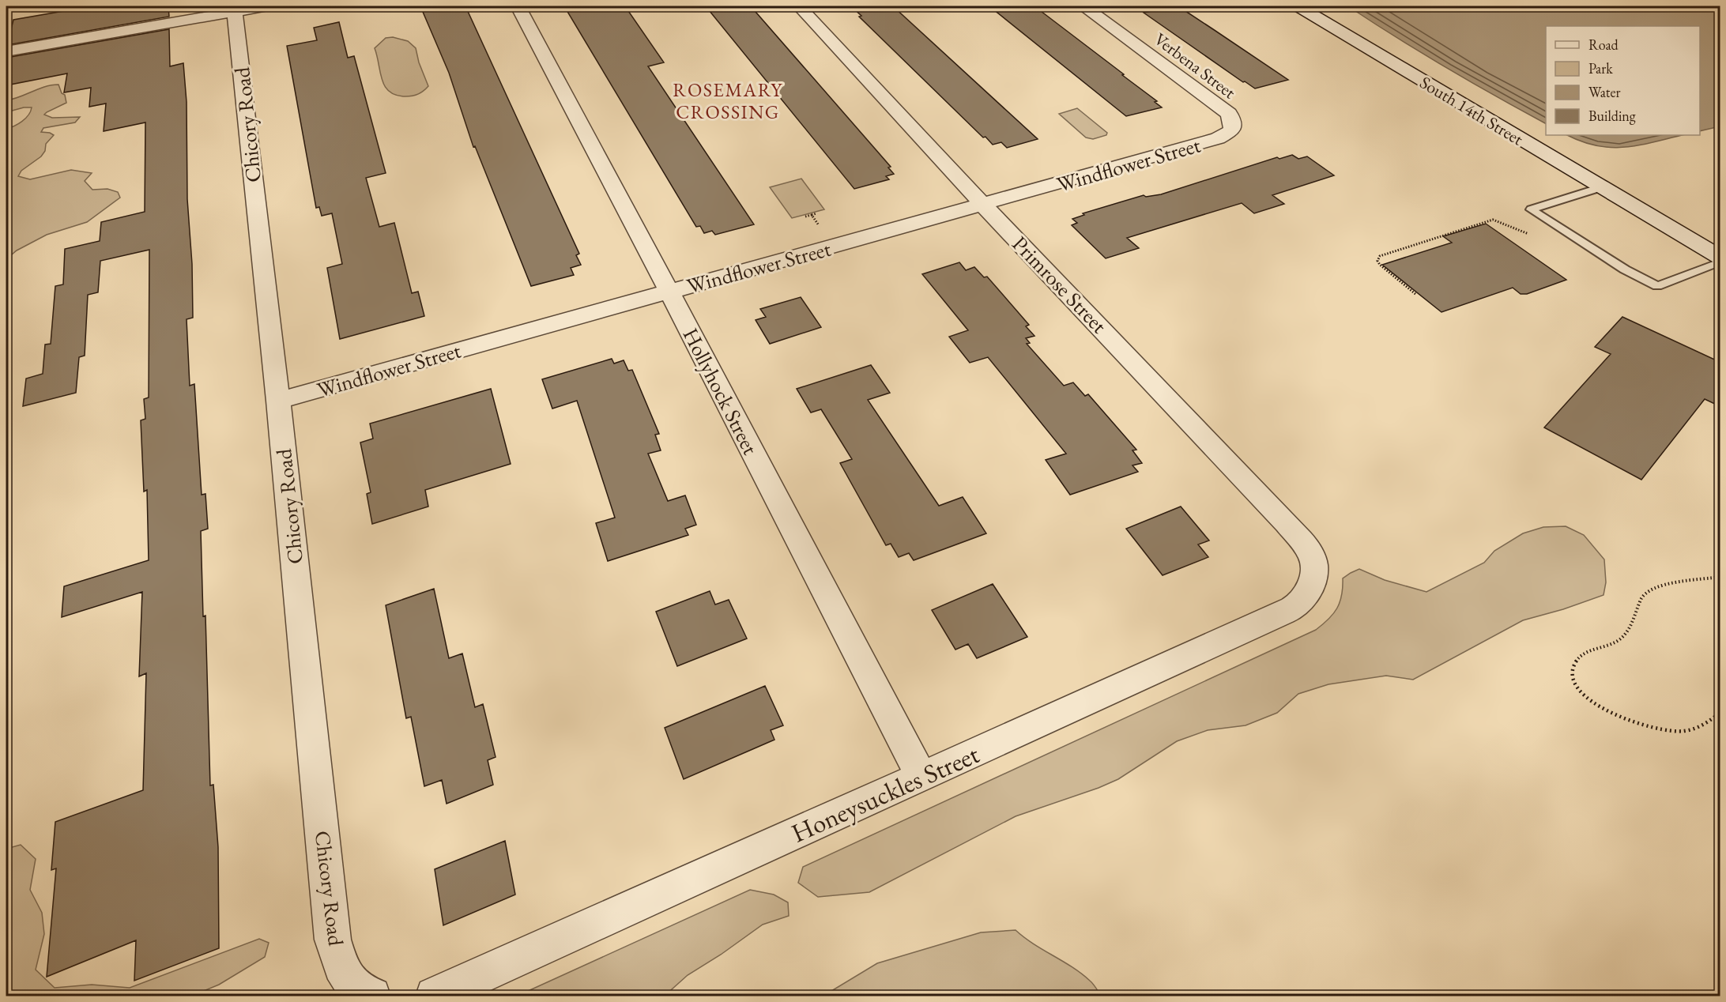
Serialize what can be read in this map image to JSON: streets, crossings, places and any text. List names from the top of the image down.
{
  "streets": {
    "street": [
      "Verbena Street",
      "South 14th Street",
      "Chicory Road",
      "Windflower Street",
      "Primrose Street",
      "Hollyhock Street",
      "Honeysuckles Street"
    ]
  },
  "crossings": [
    ["Verbena Street", "Windflower Street"],
    ["Chicory Road", "Windflower Street"],
    ["Windflower Street", "Primrose Street"],
    ["Windflower Street", "Hollyhock Street"],
    ["Primrose Street", "Honeysuckles Street"],
    ["Hollyhock Street", "Honeysuckles Street"]
  ],
  "districts": ["ROSEMARY CROSSING"],
  "legend": [
    "Road",
    "Park",
    "Water",
    "Building"
  ]
}
